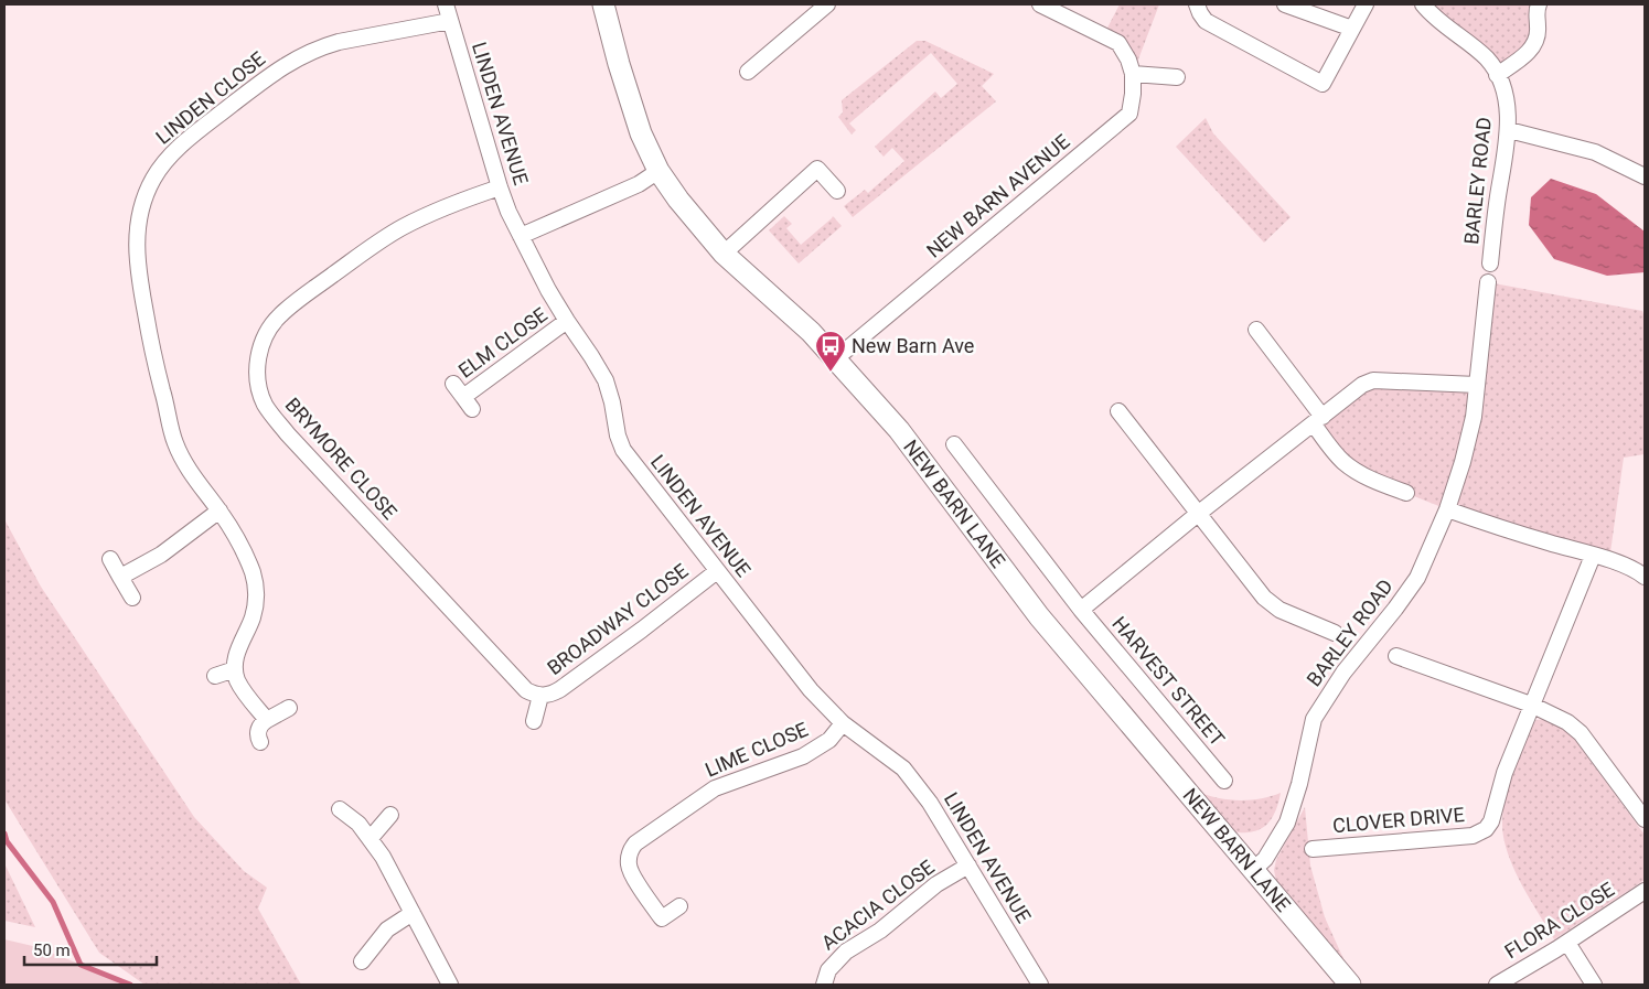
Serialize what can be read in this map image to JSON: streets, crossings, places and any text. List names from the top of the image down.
{
  "streets": {
    "main road": ["NEW BARN LANE"],
    "street": [
      "LINDEN CLOSE",
      "LINDEN AVENUE",
      "BARLEY ROAD",
      "NEW BARN AVENUE",
      "ELM CLOSE",
      "BRYMORE CLOSE",
      "BROADWAY CLOSE",
      "HARVEST STREET",
      "LIME CLOSE",
      "CLOVER DRIVE",
      "ACACIA CLOSE",
      "FLORA CLOSE"
    ]
  },
  "crossings": [
    ["LINDEN CLOSE", "LINDEN AVENUE"],
    ["LINDEN AVENUE", "ELM CLOSE"],
    ["LINDEN AVENUE", "BRYMORE CLOSE"],
    ["LINDEN AVENUE", "BROADWAY CLOSE"],
    ["LINDEN AVENUE", "LIME CLOSE"],
    ["LINDEN AVENUE", "ACACIA CLOSE"],
    ["BARLEY ROAD", "NEW BARN LANE"],
    ["NEW BARN AVENUE", "NEW BARN LANE"],
    ["BRYMORE CLOSE", "BROADWAY CLOSE"]
  ],
  "places": {
    "bus stop": ["New Barn Ave"]
  },
  "scale_bar": "50 m"
}
